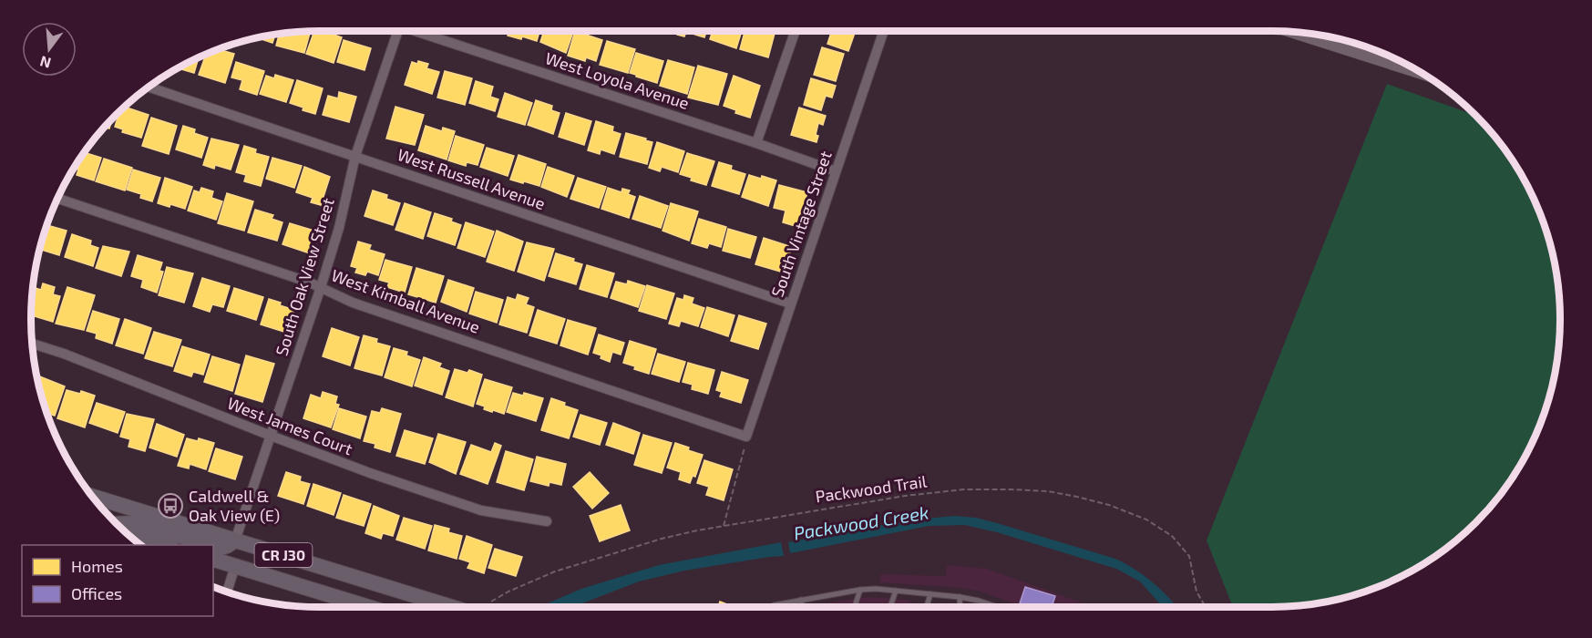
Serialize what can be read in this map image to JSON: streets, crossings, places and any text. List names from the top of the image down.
{
  "streets": {
    "main road": ["CR J30"],
    "street": [
      "West Loyola Avenue",
      "West Russell Avenue",
      "South Vintage Street",
      "South Oak View Street",
      "West Kimball Avenue",
      "West James Court"
    ],
    "path": ["Packwood Trail"]
  },
  "crossings": [
    ["West Loyola Avenue", "South Vintage Street"],
    ["West Russell Avenue", "South Vintage Street"],
    ["West Russell Avenue", "South Oak View Street"],
    ["South Vintage Street", "West Kimball Avenue"],
    ["South Oak View Street", "West Kimball Avenue"],
    ["South Oak View Street", "West James Court"],
    ["South Oak View Street", "CR J30"]
  ],
  "water": ["Packwood Creek"],
  "places": {
    "bus stop": ["Caldwell & Oak View (E)"]
  },
  "legend": ["Homes", "Offices"],
  "north": "bottom"
}
